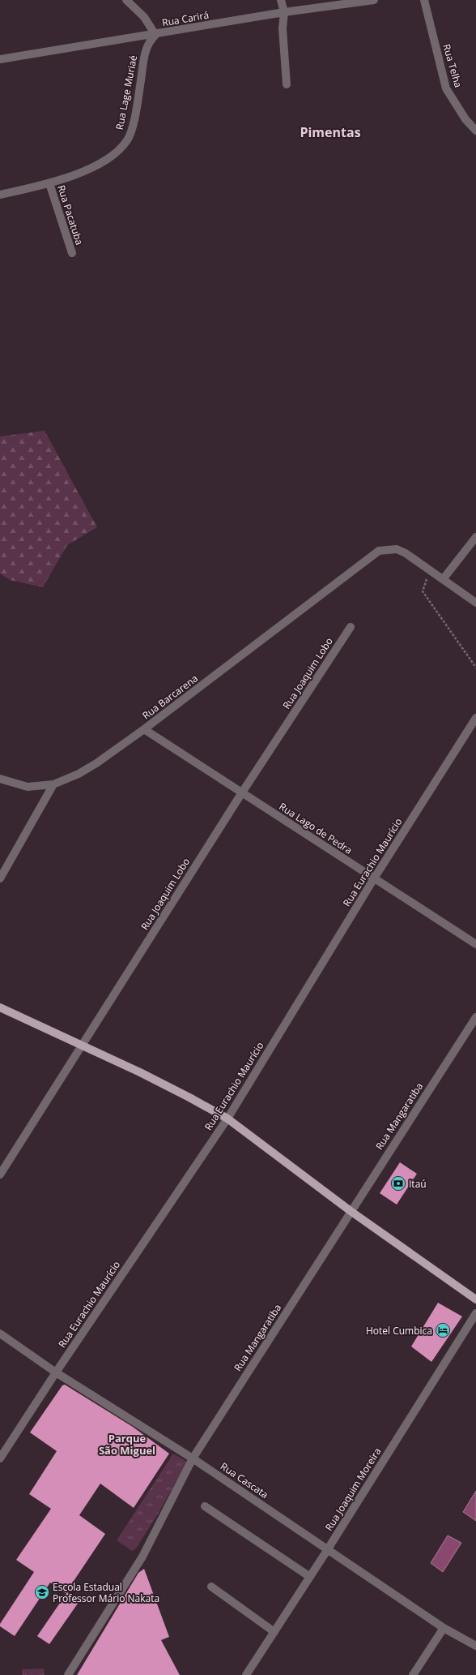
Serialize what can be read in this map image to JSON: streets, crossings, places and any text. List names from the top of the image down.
{
  "streets": {
    "street": [
      "Rua Carirá",
      "Rua Telha",
      "Rua Lage Muriaé",
      "Rua Pacatuba",
      "Rua Joaquim Lobo",
      "Rua Barcarena",
      "Rua Lago de Pedra",
      "Rua Eurachio Maurício",
      "Rua Mangaratiba",
      "Rua Cascata",
      "Rua Joaquim Moreira"
    ]
  },
  "crossings": [
    ["Rua Carirá", "Rua Lage Muriaé"],
    ["Rua Lage Muriaé", "Rua Pacatuba"],
    ["Rua Joaquim Lobo", "Rua Lago de Pedra"],
    ["Rua Barcarena", "Rua Lago de Pedra"],
    ["Rua Lago de Pedra", "Rua Eurachio Maurício"],
    ["Rua Eurachio Maurício", "Rua Cascata"],
    ["Rua Mangaratiba", "Rua Cascata"],
    ["Rua Cascata", "Rua Joaquim Moreira"]
  ],
  "districts": ["Pimentas", "Parque São Miguel"],
  "places": {
    "bank": ["Itaú"],
    "hotel": ["Hotel Cumbica"],
    "school or university": ["Escola Estadual Professor Mário Nakata"]
  }
}
